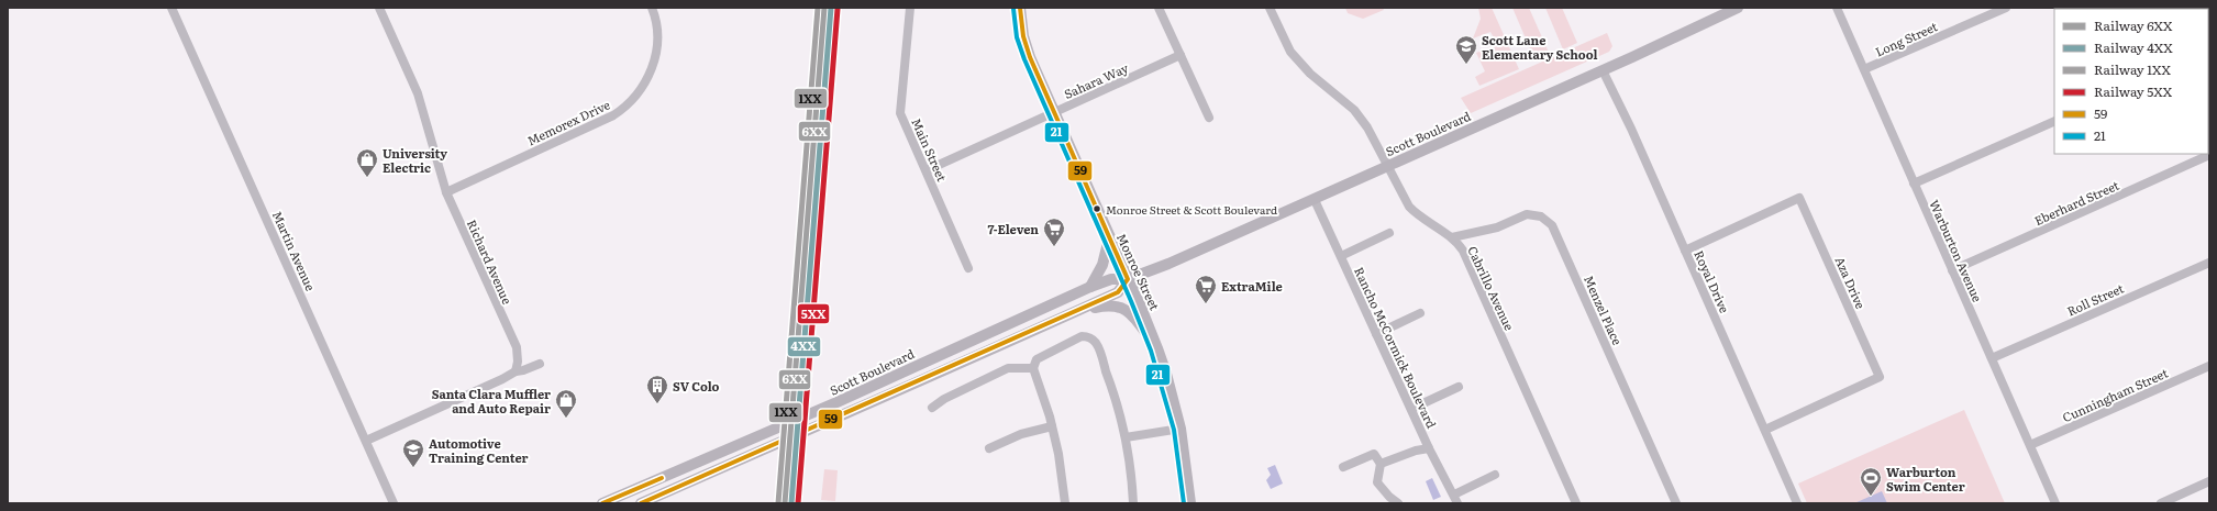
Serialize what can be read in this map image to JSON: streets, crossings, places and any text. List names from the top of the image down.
{
  "streets": {
    "main road": ["Scott Boulevard", "Monroe Street"],
    "street": [
      "Long Street",
      "Sahara Way",
      "Memorex Drive",
      "Main Street",
      "Eberhard Street",
      "Martin Avenue",
      "Warburton Avenue",
      "Richard Avenue",
      "Royal Drive",
      "Aza Drive",
      "Cabrillo Avenue",
      "Roll Street",
      "Menzel Place",
      "Rancho McCormick Boulevard",
      "Cunningham Street"
    ]
  },
  "crossings": [
    ["Long Street", "Warburton Avenue"],
    ["Sahara Way", "Main Street"],
    ["Sahara Way", "Monroe Street"],
    ["Memorex Drive", "Richard Avenue"],
    ["Scott Boulevard", "Monroe Street"],
    ["Scott Boulevard", "Royal Drive"],
    ["Scott Boulevard", "Cabrillo Avenue"],
    ["Scott Boulevard", "Rancho McCormick Boulevard"],
    ["Eberhard Street", "Warburton Avenue"],
    ["Warburton Avenue", "Roll Street"],
    ["Warburton Avenue", "Cunningham Street"],
    ["Royal Drive", "Aza Drive"],
    ["Cabrillo Avenue", "Menzel Place"]
  ],
  "places": {
    "school or university": ["Scott Lane Elementary School", "Automotive Training Center"],
    "shop": ["University Electric", "Santa Clara Muffler and Auto Repair"],
    "other": ["Monroe Street & Scott Boulevard"],
    "supermarket": ["7-Eleven", "ExtraMile"],
    "building": ["SV Colo"],
    "sports": ["Warburton Swim Center"]
  },
  "lines": [
    "rail line 6XX",
    "rail line 4XX",
    "rail line 1XX",
    "transit line 59",
    "rail line 5XX",
    "transit line 21"
  ],
  "legend": [
    "Railway 6XX",
    "Railway 4XX",
    "Railway 1XX",
    "Railway 5XX",
    "59",
    "21"
  ]
}
